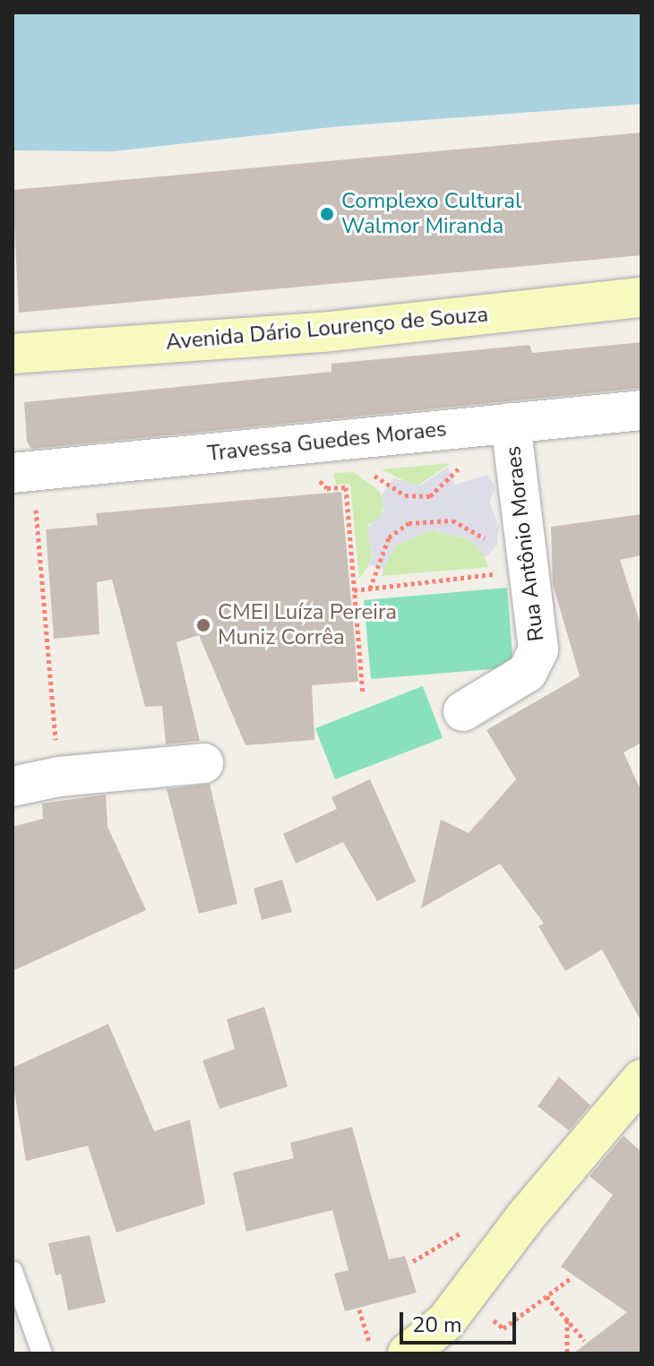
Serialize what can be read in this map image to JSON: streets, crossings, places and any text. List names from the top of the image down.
{
  "streets": {
    "street": ["Avenida Dário Lourenço de Souza", "Travessa Guedes Moraes", "Rua Antônio Moraes"]
  },
  "crossings": [
    ["Travessa Guedes Moraes", "Rua Antônio Moraes"]
  ],
  "places": ["Complexo Cultural Walmor Miranda", "CMEI Luíza Pereira Muniz Corrêa"],
  "scale_bar": "20 m"
}
